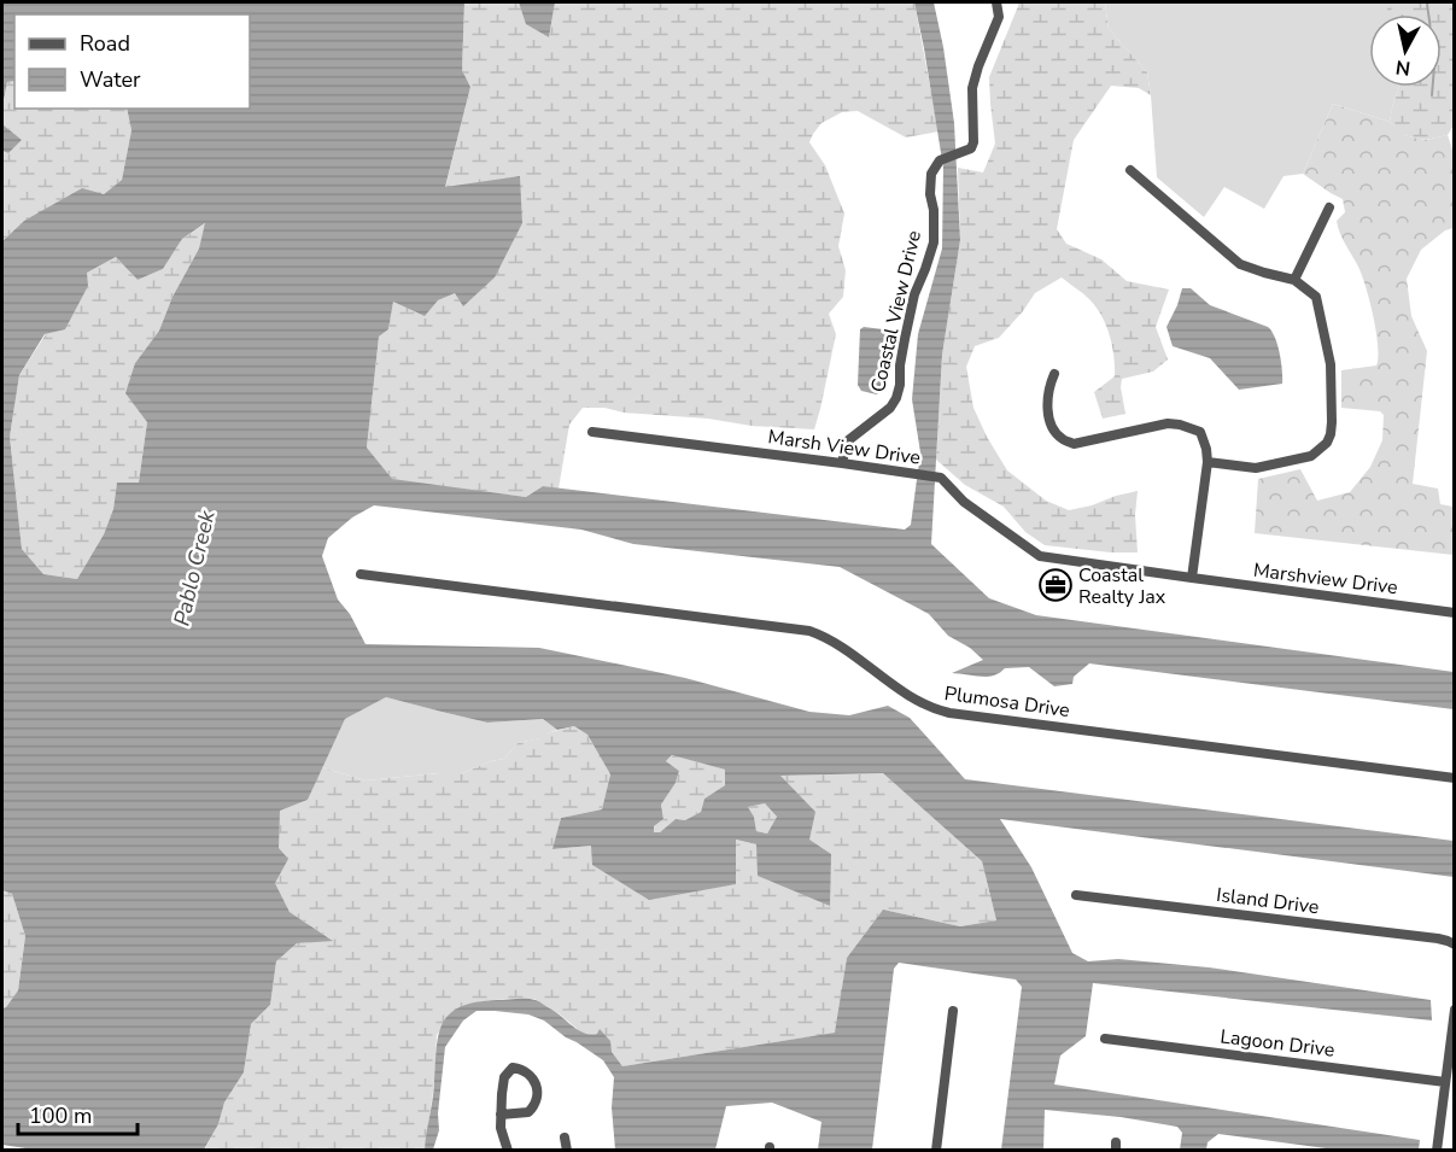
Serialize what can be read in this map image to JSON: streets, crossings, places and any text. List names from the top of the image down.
{
  "streets": {
    "street": [
      "Coastal View Drive",
      "Marsh View Drive",
      "Marshview Drive",
      "Plumosa Drive",
      "Island Drive",
      "Lagoon Drive"
    ]
  },
  "crossings": [
    ["Coastal View Drive", "Marsh View Drive"],
    ["Marsh View Drive", "Marshview Drive"]
  ],
  "water": ["Pablo Creek"],
  "places": {
    "office": ["Coastal Realty Jax"]
  },
  "legend": ["Road", "Water"],
  "scale_bar": "100 m",
  "north": "bottom"
}
